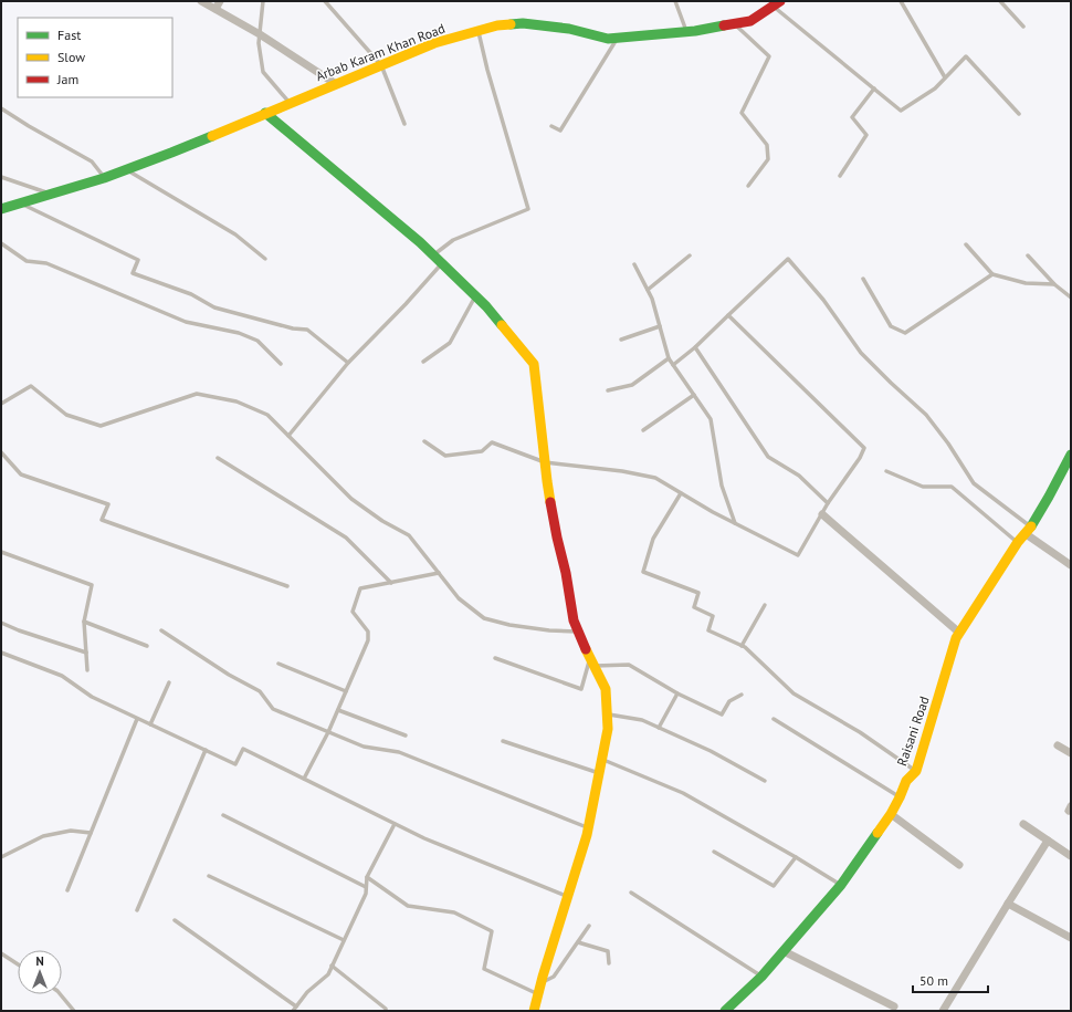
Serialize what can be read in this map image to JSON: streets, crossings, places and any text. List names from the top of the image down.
{
  "streets": {
    "main road": ["Arbab Karam Khan Road", "Raisani Road"]
  },
  "legend": ["Fast", "Slow", "Jam"],
  "scale_bar": "50 m",
  "north": "top"
}
